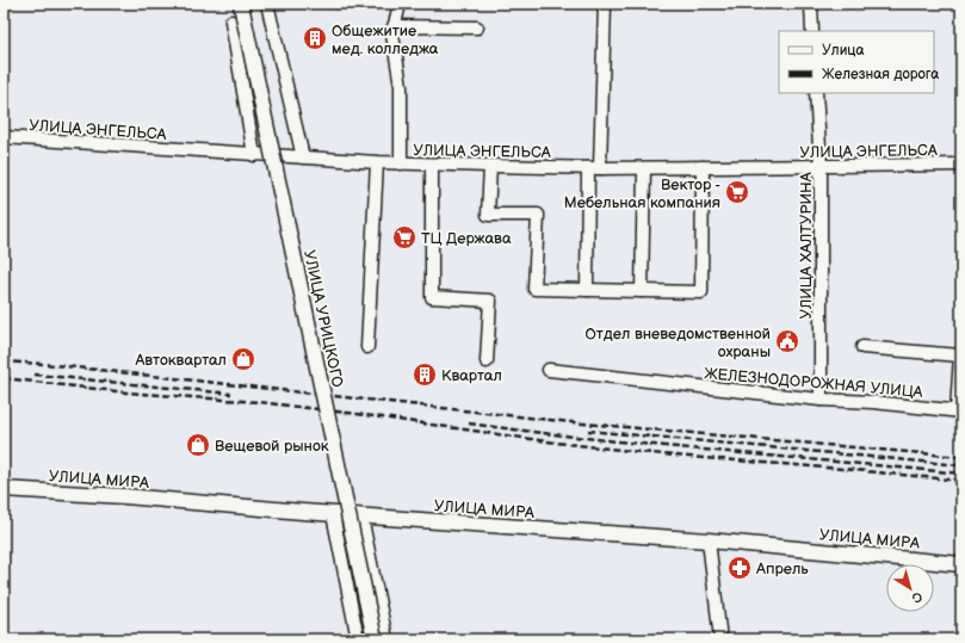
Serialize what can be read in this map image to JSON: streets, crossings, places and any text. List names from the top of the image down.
{
  "streets": {
    "main road": ["УЛИЦА УРИЦКОГО", "УЛИЦА МИРА"],
    "street": ["УЛИЦА ЭНГЕЛЬСА", "УЛИЦА ХАЛТУРИНА", "ЖЕЛЕЗНОДОРОЖНАЯ УЛИЦА"]
  },
  "crossings": [
    ["УЛИЦА ЭНГЕЛЬСА", "УЛИЦА ХАЛТУРИНА"],
    ["УЛИЦА ХАЛТУРИНА", "ЖЕЛЕЗНОДОРОЖНАЯ УЛИЦА"]
  ],
  "places": {
    "building": ["Общежитие мед. колледжа", "Квартал"],
    "supermarket": ["Вектор - Мебельная компания", "ТЦ Держава"],
    "public building": ["Отдел вневедомственной охраны"],
    "shop": ["Автоквартал", "Вещевой рынок"],
    "pharmacy": ["Апрель"]
  },
  "legend": ["Улица", "Железная дорога"],
  "north": "bottom right"
}
